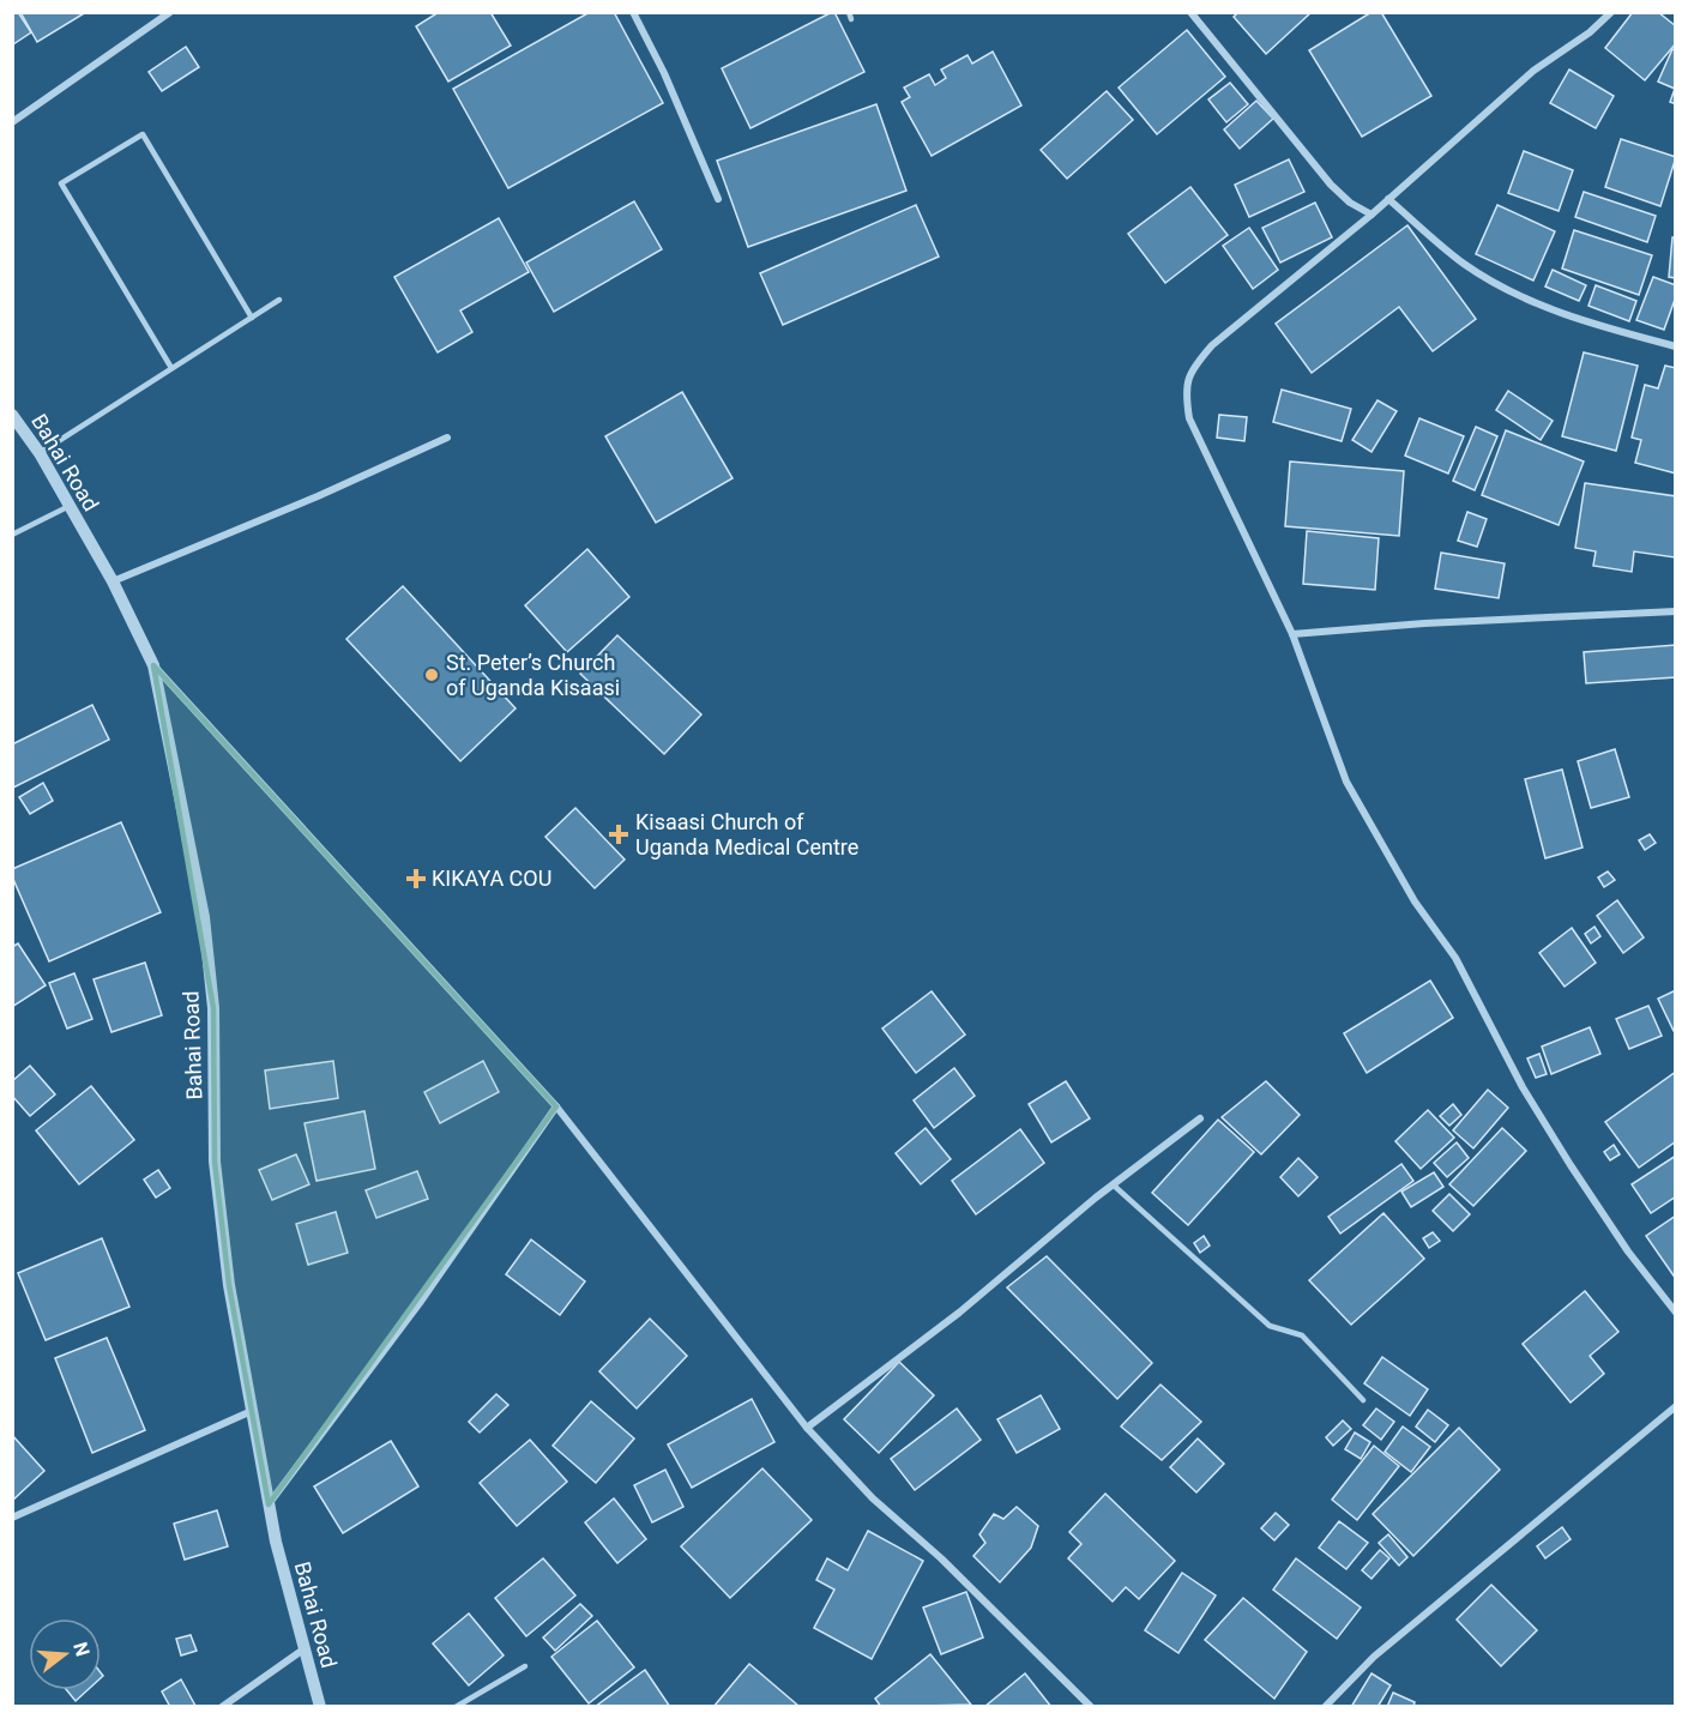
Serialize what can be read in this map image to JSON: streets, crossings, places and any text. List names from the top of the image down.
{
  "streets": {
    "street": ["Bahai Road"]
  },
  "places": {
    "other": ["St. Peter’s Church of Uganda Kisaasi"],
    "health": ["Kisaasi Church of Uganda Medical Centre", "KIKAYA COU"]
  },
  "north": "right"
}
